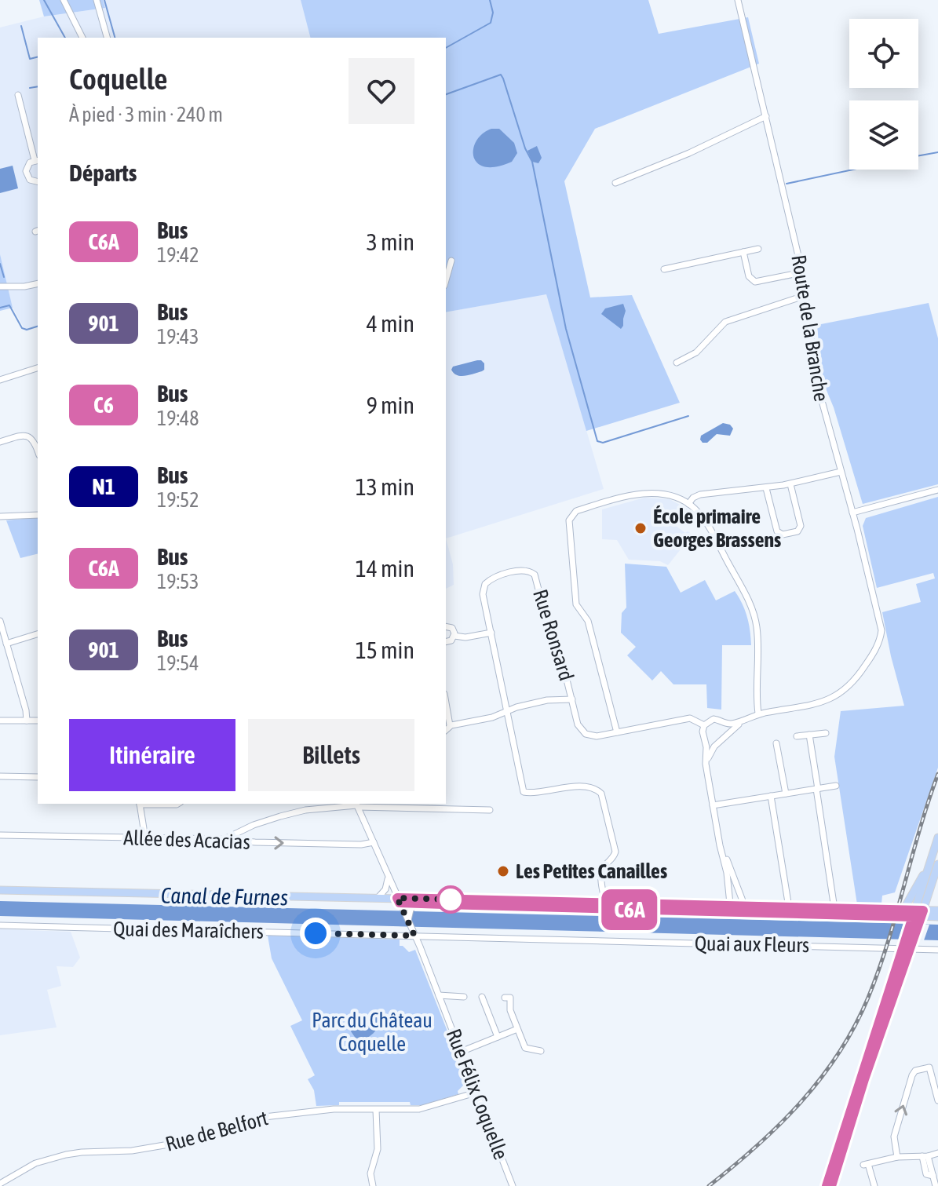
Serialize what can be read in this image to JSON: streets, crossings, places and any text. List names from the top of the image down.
{
  "streets": {
    "street": [
      "Route de la Branche",
      "Rue Ronsard",
      "Allée des Acacias",
      "Quai des Maraîchers",
      "Quai aux Fleurs",
      "Rue Félix Coquelle",
      "Rue de Belfort"
    ]
  },
  "crossings": [
    ["Allée des Acacias", "Rue Félix Coquelle"],
    ["Quai des Maraîchers", "Quai aux Fleurs"],
    ["Quai des Maraîchers", "Rue Félix Coquelle"],
    ["Quai aux Fleurs", "Rue Félix Coquelle"],
    ["Rue Félix Coquelle", "Rue de Belfort"]
  ],
  "water": ["Canal de Furnes"],
  "parks": ["Parc du Château Coquelle"],
  "places": ["École primaire Georges Brassens", "Les Petites Canailles"],
  "lines": ["bus line C6A"],
  "page": {
    "on_map": "C6A",
    "heading": [
      ["Coquelle", "À pied · 3 min · 240 m"],
      "Départs"
    ],
    "list": [
      {
        "mark": "C6A",
        "name": "Bus",
        "note": "19:42",
        "value": "3 min"
      },
      {
        "mark": "901",
        "name": "Bus",
        "note": "19:43",
        "value": "4 min"
      },
      {
        "mark": "C6",
        "name": "Bus",
        "note": "19:48",
        "value": "9 min"
      },
      {
        "mark": "N1",
        "name": "Bus",
        "note": "19:52",
        "value": "13 min"
      },
      {
        "mark": "C6A",
        "name": "Bus",
        "note": "19:53",
        "value": "14 min"
      },
      {
        "mark": "901",
        "name": "Bus",
        "note": "19:54",
        "value": "15 min"
      }
    ],
    "buttons": ["Itinéraire", "Billets"]
  }
}
